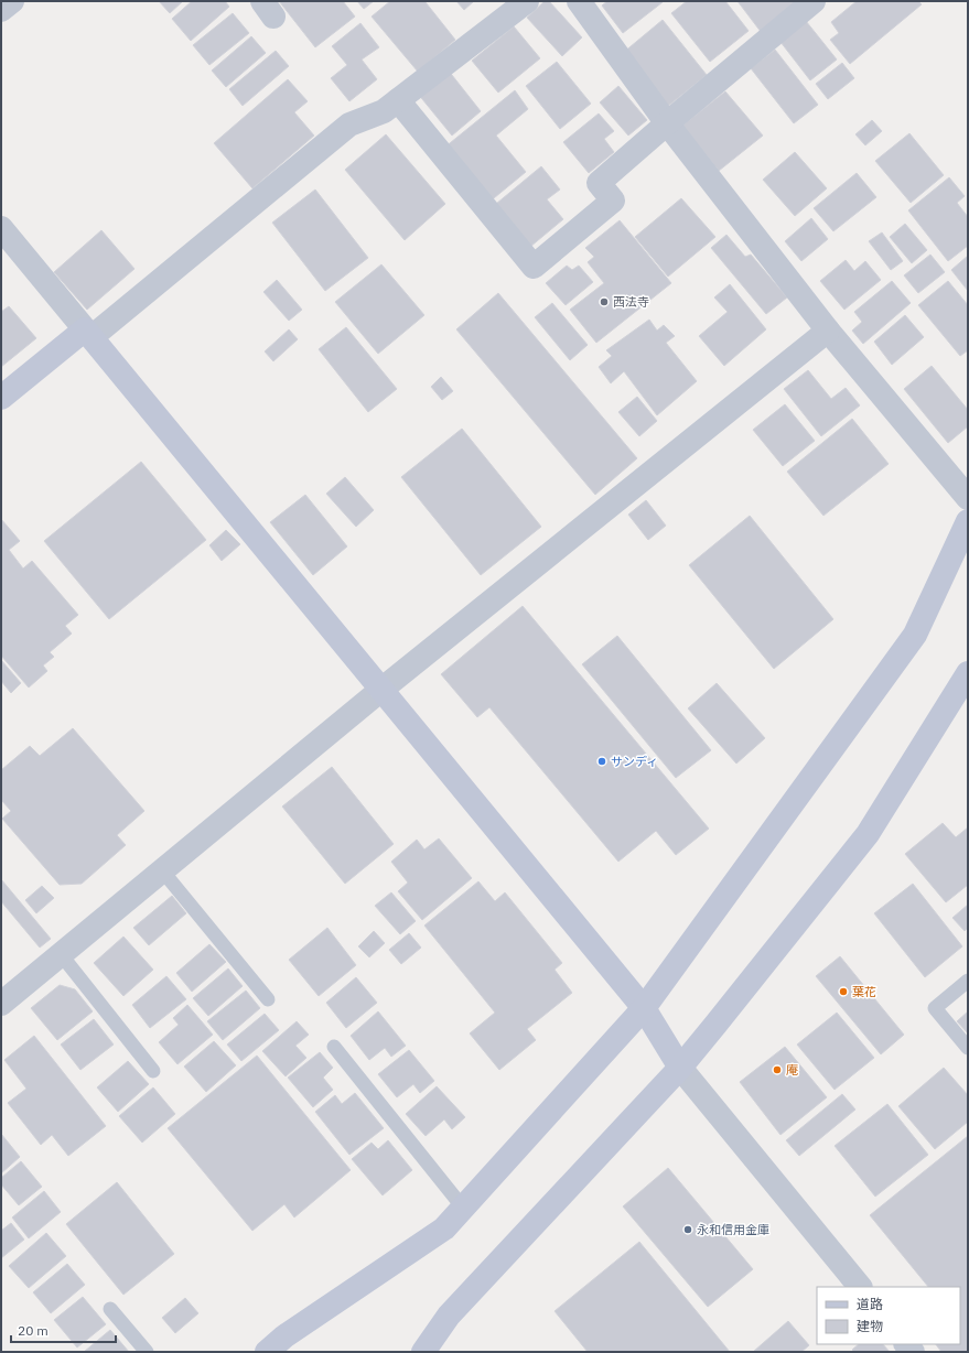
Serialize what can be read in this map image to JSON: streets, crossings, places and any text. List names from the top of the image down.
{
  "places": [
    "西法寺",
    "サンディ",
    "葉花",
    "庵",
    "永和信用金庫"
  ],
  "legend": ["道路", "建物"],
  "scale_bar": "20 m"
}
